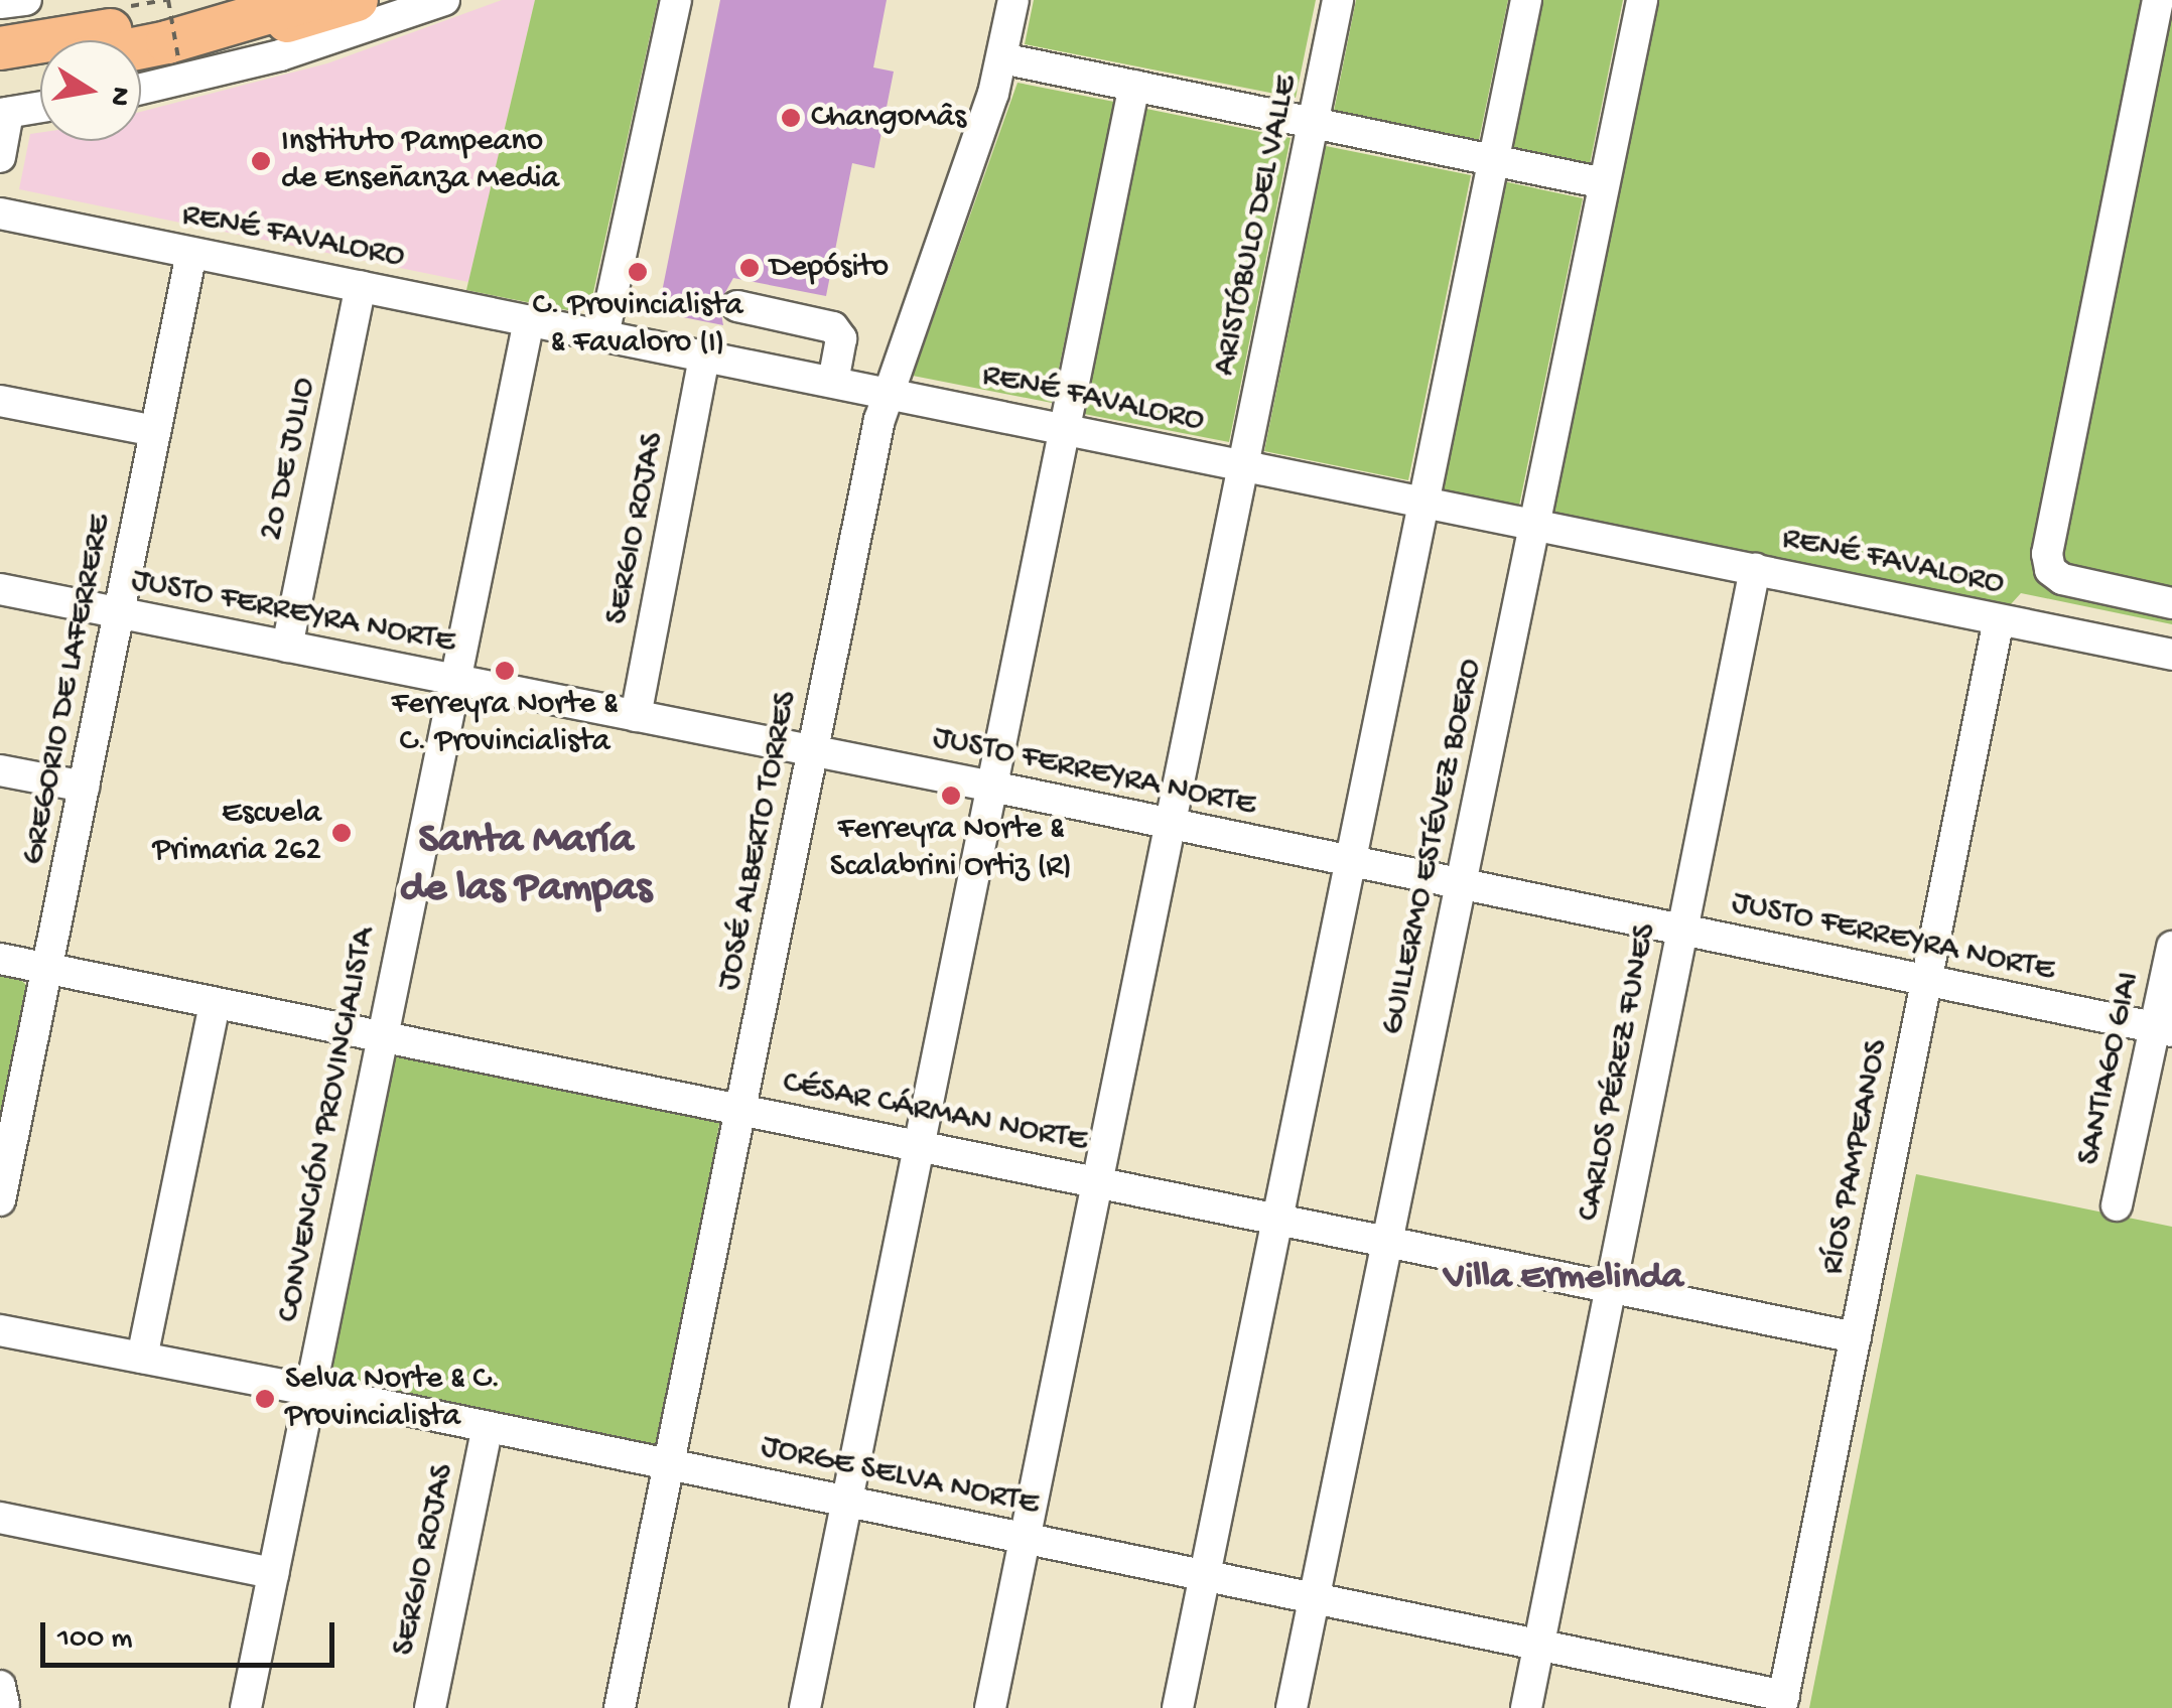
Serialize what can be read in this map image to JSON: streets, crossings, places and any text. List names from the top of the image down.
{
  "streets": {
    "street": [
      "ARISTÓBULO DEL VALLE",
      "RENÉ FAVALORO",
      "20 DE JULIO",
      "SERGIO ROJAS",
      "JUSTO FERREYRA NORTE",
      "GREGORIO DE LAFERRERE",
      "JOSÉ ALBERTO TORRES",
      "GUILLERMO ESTÉVEZ BOERO",
      "SANTIAGO GIAI",
      "CARLOS PÉREZ FUNES",
      "CÉSAR CÁRMAN NORTE",
      "CONVENCIÓN PROVINCIALISTA",
      "RÍOS PAMPEANOS",
      "JORGE SELVA NORTE"
    ]
  },
  "crossings": [
    ["ARISTÓBULO DEL VALLE", "RENÉ FAVALORO"],
    ["ARISTÓBULO DEL VALLE", "JUSTO FERREYRA NORTE"],
    ["ARISTÓBULO DEL VALLE", "CÉSAR CÁRMAN NORTE"],
    ["ARISTÓBULO DEL VALLE", "JORGE SELVA NORTE"],
    ["RENÉ FAVALORO", "20 DE JULIO"],
    ["RENÉ FAVALORO", "SERGIO ROJAS"],
    ["RENÉ FAVALORO", "GREGORIO DE LAFERRERE"],
    ["RENÉ FAVALORO", "JOSÉ ALBERTO TORRES"],
    ["RENÉ FAVALORO", "GUILLERMO ESTÉVEZ BOERO"],
    ["RENÉ FAVALORO", "CARLOS PÉREZ FUNES"],
    ["RENÉ FAVALORO", "CONVENCIÓN PROVINCIALISTA"],
    ["RENÉ FAVALORO", "RÍOS PAMPEANOS"],
    ["20 DE JULIO", "JUSTO FERREYRA NORTE"],
    ["SERGIO ROJAS", "JUSTO FERREYRA NORTE"],
    ["SERGIO ROJAS", "JORGE SELVA NORTE"],
    ["JUSTO FERREYRA NORTE", "GREGORIO DE LAFERRERE"],
    ["JUSTO FERREYRA NORTE", "JOSÉ ALBERTO TORRES"],
    ["JUSTO FERREYRA NORTE", "GUILLERMO ESTÉVEZ BOERO"],
    ["JUSTO FERREYRA NORTE", "SANTIAGO GIAI"],
    ["JUSTO FERREYRA NORTE", "CARLOS PÉREZ FUNES"],
    ["JUSTO FERREYRA NORTE", "CONVENCIÓN PROVINCIALISTA"],
    ["JUSTO FERREYRA NORTE", "RÍOS PAMPEANOS"],
    ["GREGORIO DE LAFERRERE", "CÉSAR CÁRMAN NORTE"],
    ["JOSÉ ALBERTO TORRES", "CÉSAR CÁRMAN NORTE"],
    ["JOSÉ ALBERTO TORRES", "JORGE SELVA NORTE"],
    ["GUILLERMO ESTÉVEZ BOERO", "CÉSAR CÁRMAN NORTE"],
    ["GUILLERMO ESTÉVEZ BOERO", "JORGE SELVA NORTE"],
    ["CARLOS PÉREZ FUNES", "CÉSAR CÁRMAN NORTE"],
    ["CARLOS PÉREZ FUNES", "JORGE SELVA NORTE"],
    ["CÉSAR CÁRMAN NORTE", "CONVENCIÓN PROVINCIALISTA"],
    ["CÉSAR CÁRMAN NORTE", "RÍOS PAMPEANOS"],
    ["CONVENCIÓN PROVINCIALISTA", "JORGE SELVA NORTE"],
    ["RÍOS PAMPEANOS", "JORGE SELVA NORTE"]
  ],
  "districts": ["Santa María de las Pampas", "Villa Ermelinda"],
  "places": [
    "ChangoMâs",
    "Instituto Pampeano de Enseñanza Media",
    "Depósito",
    "C. Provincialista & Favaloro (I)",
    "Ferreyra Norte & C. Provincialista",
    "Ferreyra Norte & Scalabrini Ortiz (R)",
    "Escuela Primaria 262",
    "Selva Norte & C. Provincialista"
  ],
  "scale_bar": "100 m",
  "north": "right"
}
